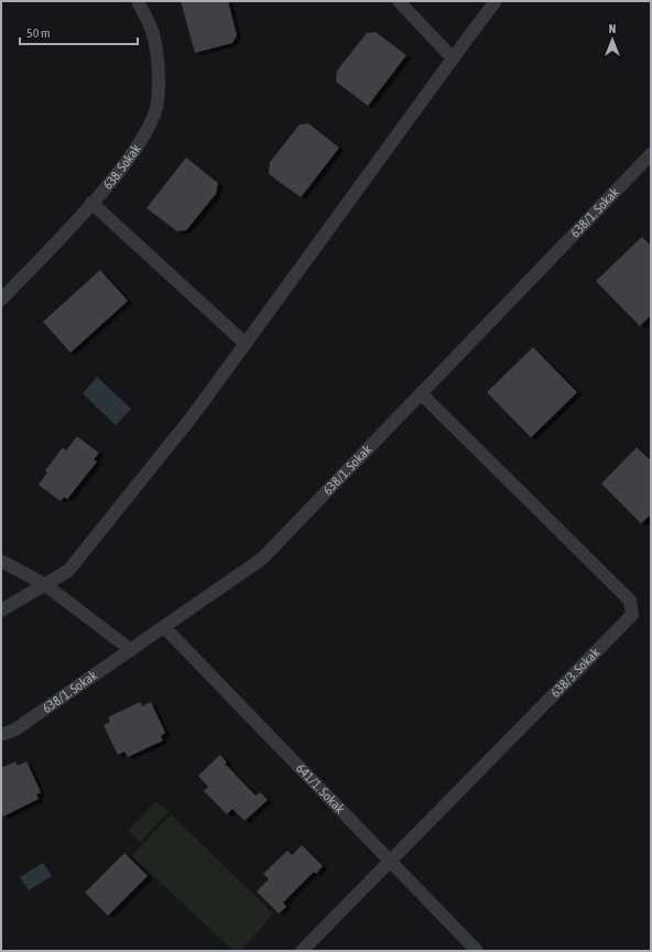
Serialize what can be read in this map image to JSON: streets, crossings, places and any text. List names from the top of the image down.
{
  "streets": {
    "street": [
      "638. Sokak",
      "638/1. Sokak",
      "638/3. Sokak",
      "641/1. Sokak"
    ]
  },
  "crossings": [
    ["638/1. Sokak", "638/3. Sokak"],
    ["638/1. Sokak", "641/1. Sokak"],
    ["638/3. Sokak", "641/1. Sokak"]
  ],
  "scale_bar": "50 m",
  "north": "top"
}
